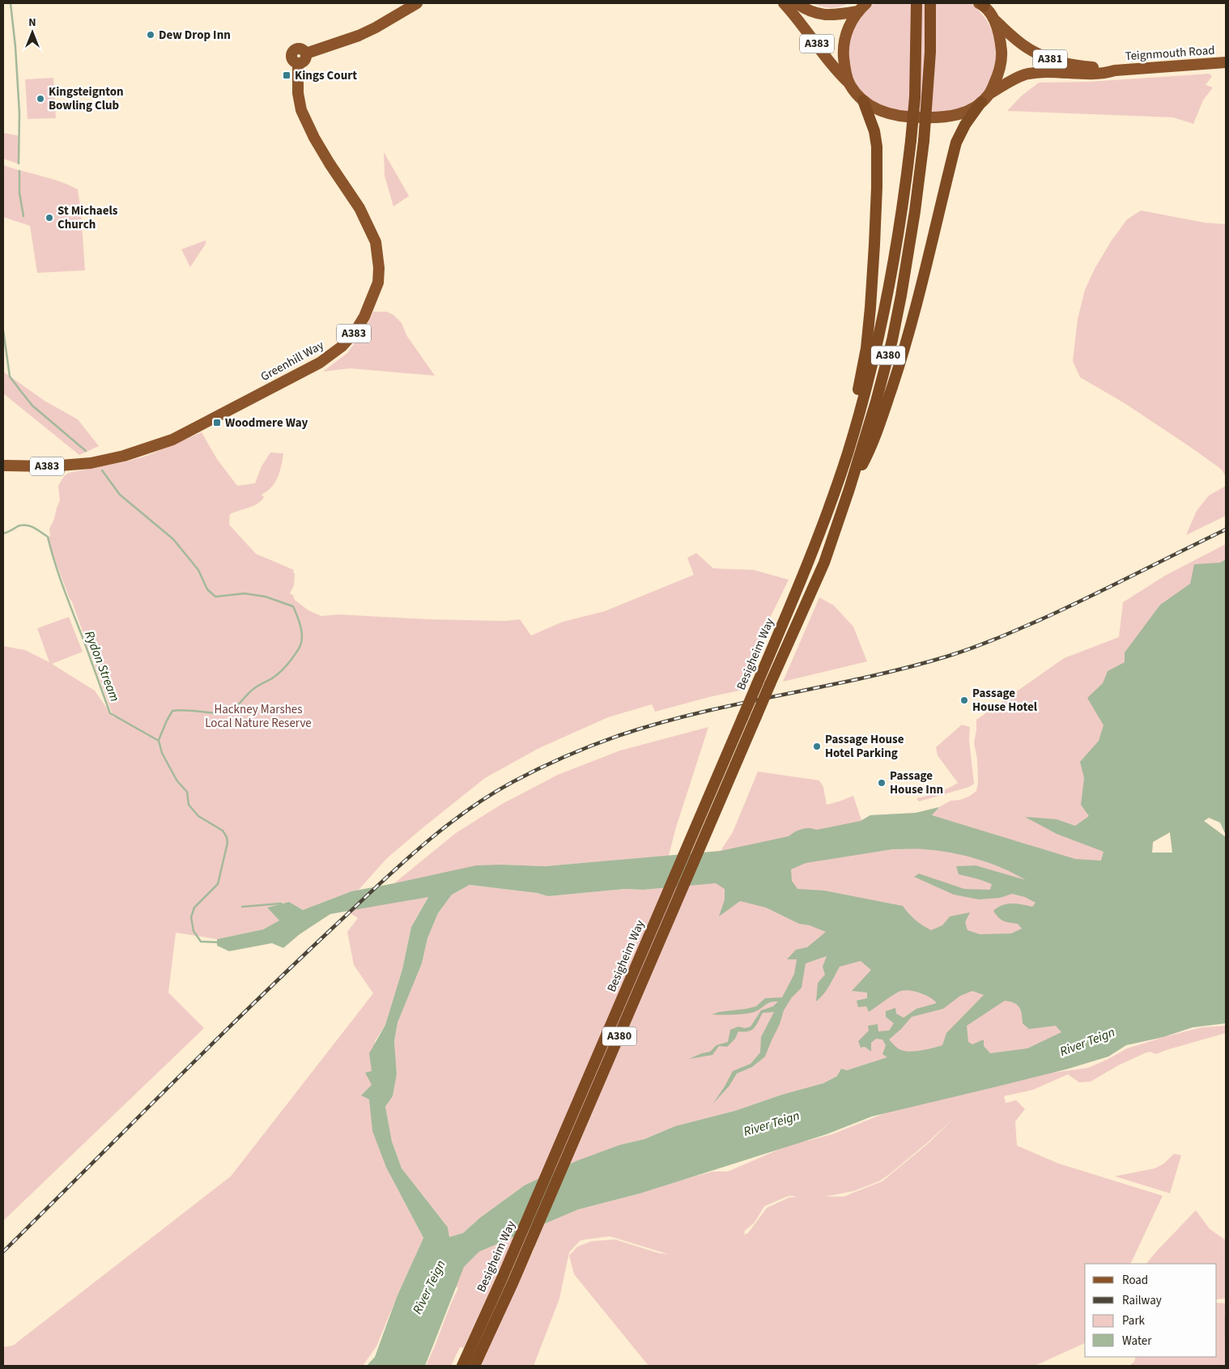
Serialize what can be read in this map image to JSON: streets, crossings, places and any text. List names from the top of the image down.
{
  "streets": {
    "highway": ["A380", "Besigheim Way"],
    "main road": [
      "A383",
      "Teignmouth Road",
      "A381",
      "Greenhill Way"
    ]
  },
  "crossings": [
    ["Teignmouth Road", "A380"],
    ["A380", "Besigheim Way"]
  ],
  "water": ["Rydon Stream", "River Teign"],
  "parks": ["Hackney Marshes Local Nature Reserve"],
  "places": {
    "other": [
      "Dew Drop Inn",
      "Kingsteignton Bowling Club",
      "St Michaels Church",
      "Passage House Hotel",
      "Passage House Hotel Parking",
      "Passage House Inn"
    ],
    "transit": ["Kings Court", "Woodmere Way"]
  },
  "legend": [
    "Road",
    "Railway",
    "Park",
    "Water"
  ],
  "north": "top"
}
